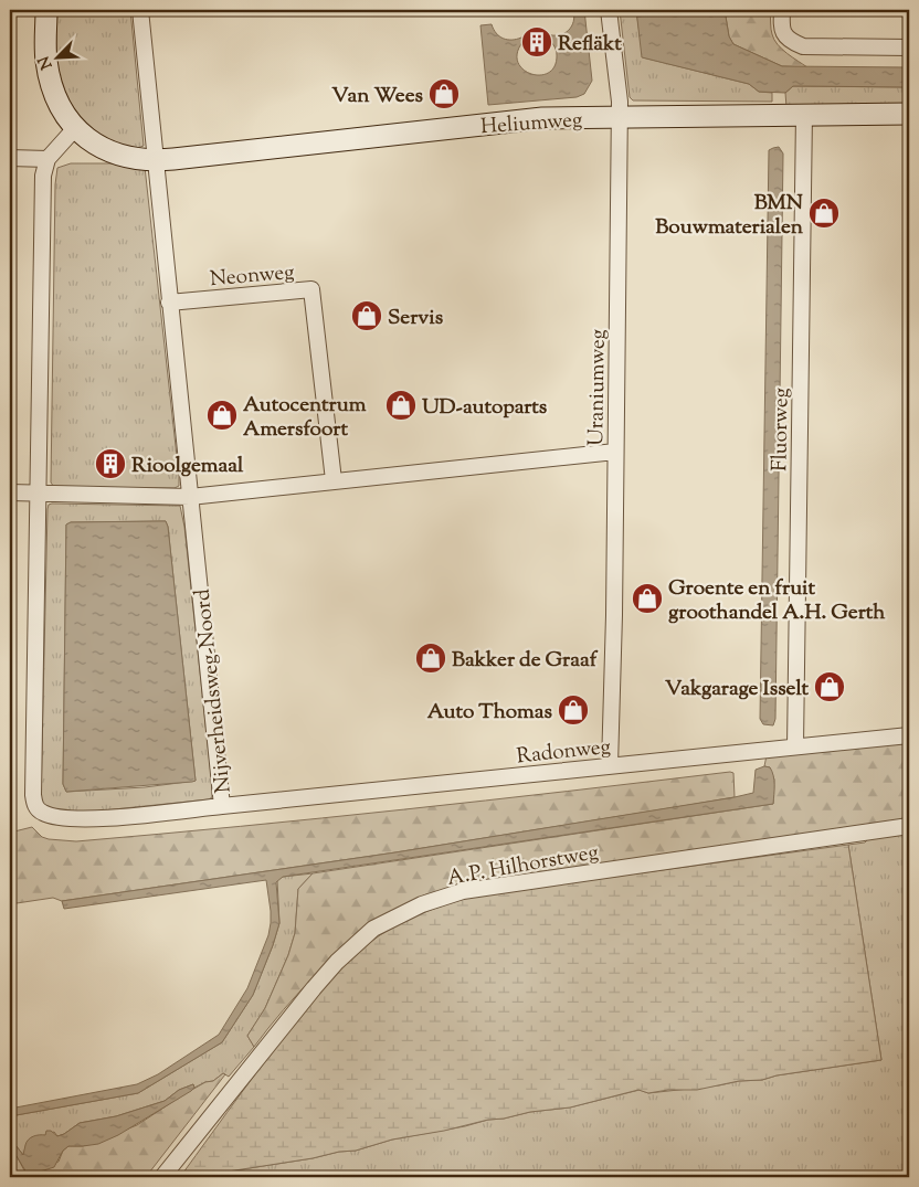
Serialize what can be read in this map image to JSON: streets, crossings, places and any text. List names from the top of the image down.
{
  "streets": {
    "street": [
      "Heliumweg",
      "Neonweg",
      "Uraniumweg",
      "Fluorweg",
      "Nijverheidsweg-Noord",
      "Radonweg",
      "A.P. Hilhorstweg"
    ]
  },
  "crossings": [
    ["Heliumweg", "Uraniumweg"],
    ["Heliumweg", "Fluorweg"],
    ["Heliumweg", "Nijverheidsweg-Noord"],
    ["Neonweg", "Nijverheidsweg-Noord"],
    ["Uraniumweg", "Radonweg"],
    ["Fluorweg", "Radonweg"],
    ["Nijverheidsweg-Noord", "Radonweg"]
  ],
  "places": {
    "building": ["Refläkt", "Rioolgemaal"],
    "shop": [
      "Van Wees",
      "BMN Bouwmaterialen",
      "Servis",
      "UD-autoparts",
      "Autocentrum Amersfoort",
      "Groente en fruit groothandel A.H. Gerth",
      "Bakker de Graaf",
      "Vakgarage Isselt",
      "Auto Thomas"
    ]
  },
  "north": "bottom left"
}
